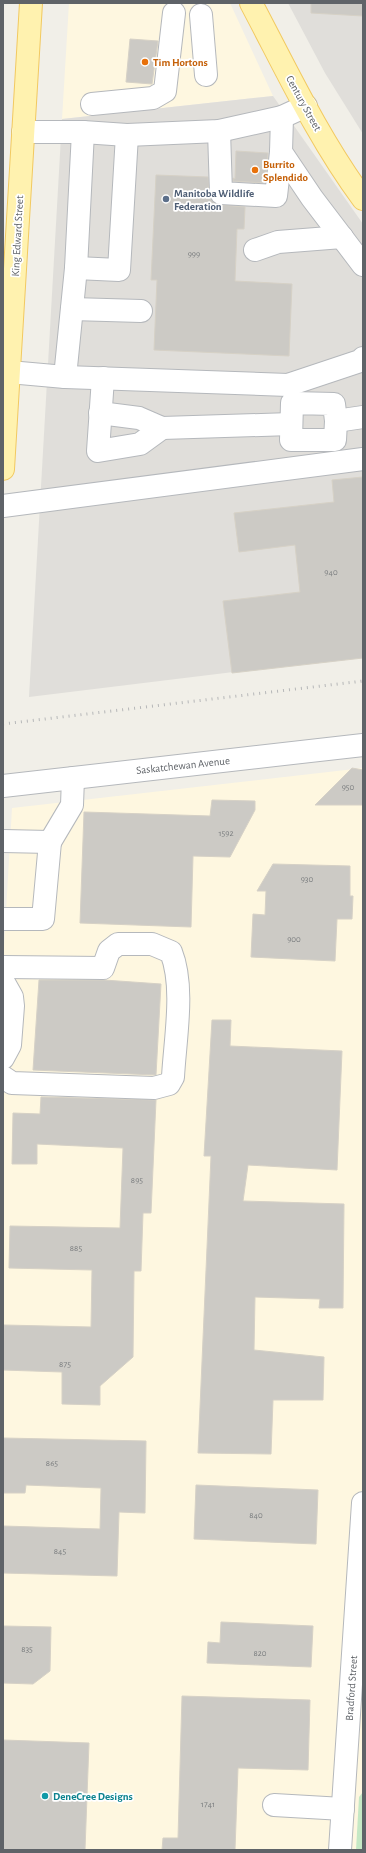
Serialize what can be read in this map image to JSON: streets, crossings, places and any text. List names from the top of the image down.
{
  "streets": {
    "main road": ["Century Street", "King Edward Street"],
    "street": ["Saskatchewan Avenue", "Bradford Street"]
  },
  "places": [
    "Tim Hortons",
    "Burrito Splendido",
    "Manitoba Wildlife Federation",
    "DeneCree Designs"
  ],
  "house_numbers": [
    "999",
    "940",
    "950",
    "1592",
    "930",
    "900",
    "895",
    "885",
    "875",
    "865",
    "840",
    "845",
    "835",
    "820",
    "1741"
  ]
}
